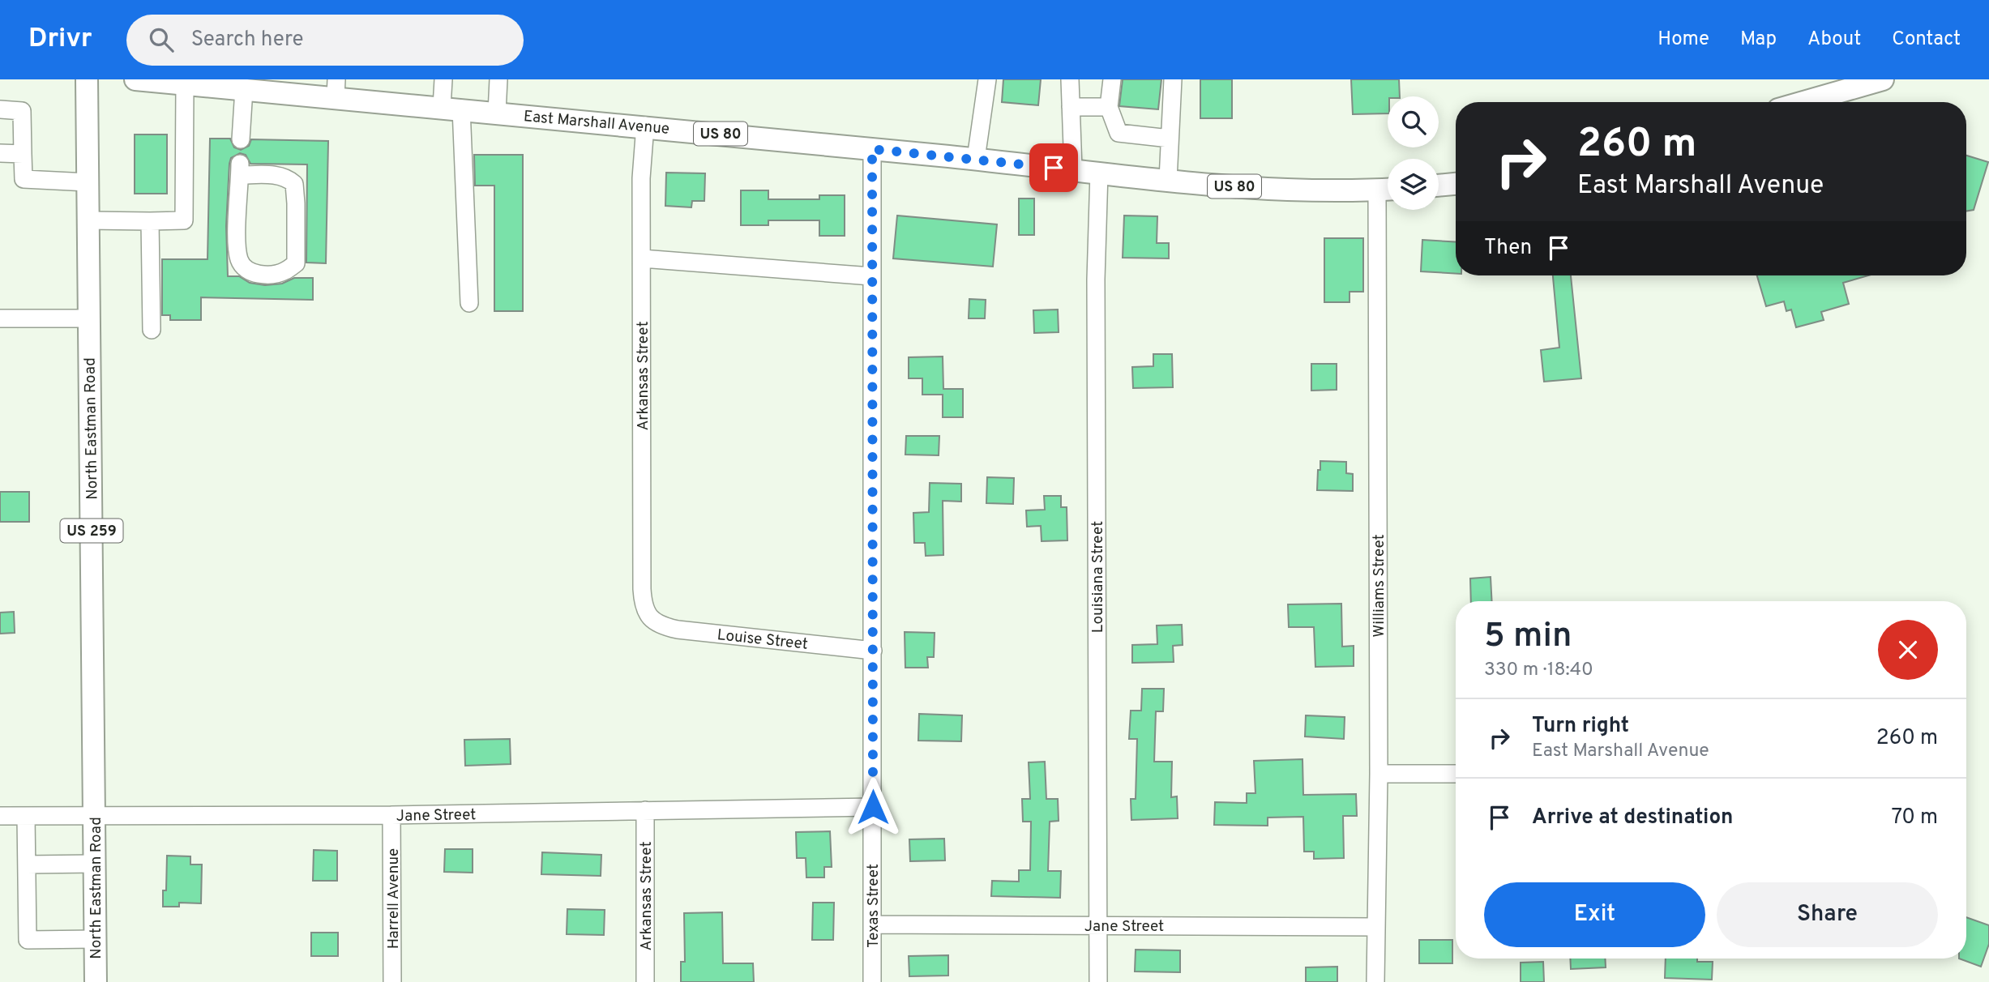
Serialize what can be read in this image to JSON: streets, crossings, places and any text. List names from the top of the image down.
{
  "streets": {
    "main road": [
      "East Marshall Avenue",
      "US 80",
      "North Eastman Road",
      "US 259"
    ],
    "street": [
      "Arkansas Street",
      "Louisiana Street",
      "Williams Street",
      "Louise Street",
      "Jane Street",
      "Harrell Avenue",
      "Texas Street"
    ]
  },
  "crossings": [
    ["East Marshall Avenue", "Arkansas Street"],
    ["East Marshall Avenue", "Louisiana Street"],
    ["East Marshall Avenue", "Williams Street"],
    ["East Marshall Avenue", "Texas Street"],
    ["Arkansas Street", "Louise Street"],
    ["Arkansas Street", "Jane Street"],
    ["North Eastman Road", "Jane Street"],
    ["Louisiana Street", "Jane Street"],
    ["Williams Street", "Jane Street"],
    ["Louise Street", "Texas Street"],
    ["Jane Street", "Harrell Avenue"],
    ["Jane Street", "Texas Street"]
  ],
  "page": {
    "header": "Drivr",
    "search": "Search here",
    "nav": [
      "Home",
      "Map",
      "About",
      "Contact"
    ],
    "turn": ["260 m", "East Marshall Avenue"],
    "then": "Then",
    "heading": ["5 min", "330 m · 18:40"],
    "list": [
      {
        "name": "Turn right",
        "note": "East Marshall Avenue",
        "value": "260 m"
      },
      {
        "name": "Arrive at destination",
        "value": "70 m"
      }
    ],
    "buttons": ["Exit", "Share"]
  }
}
